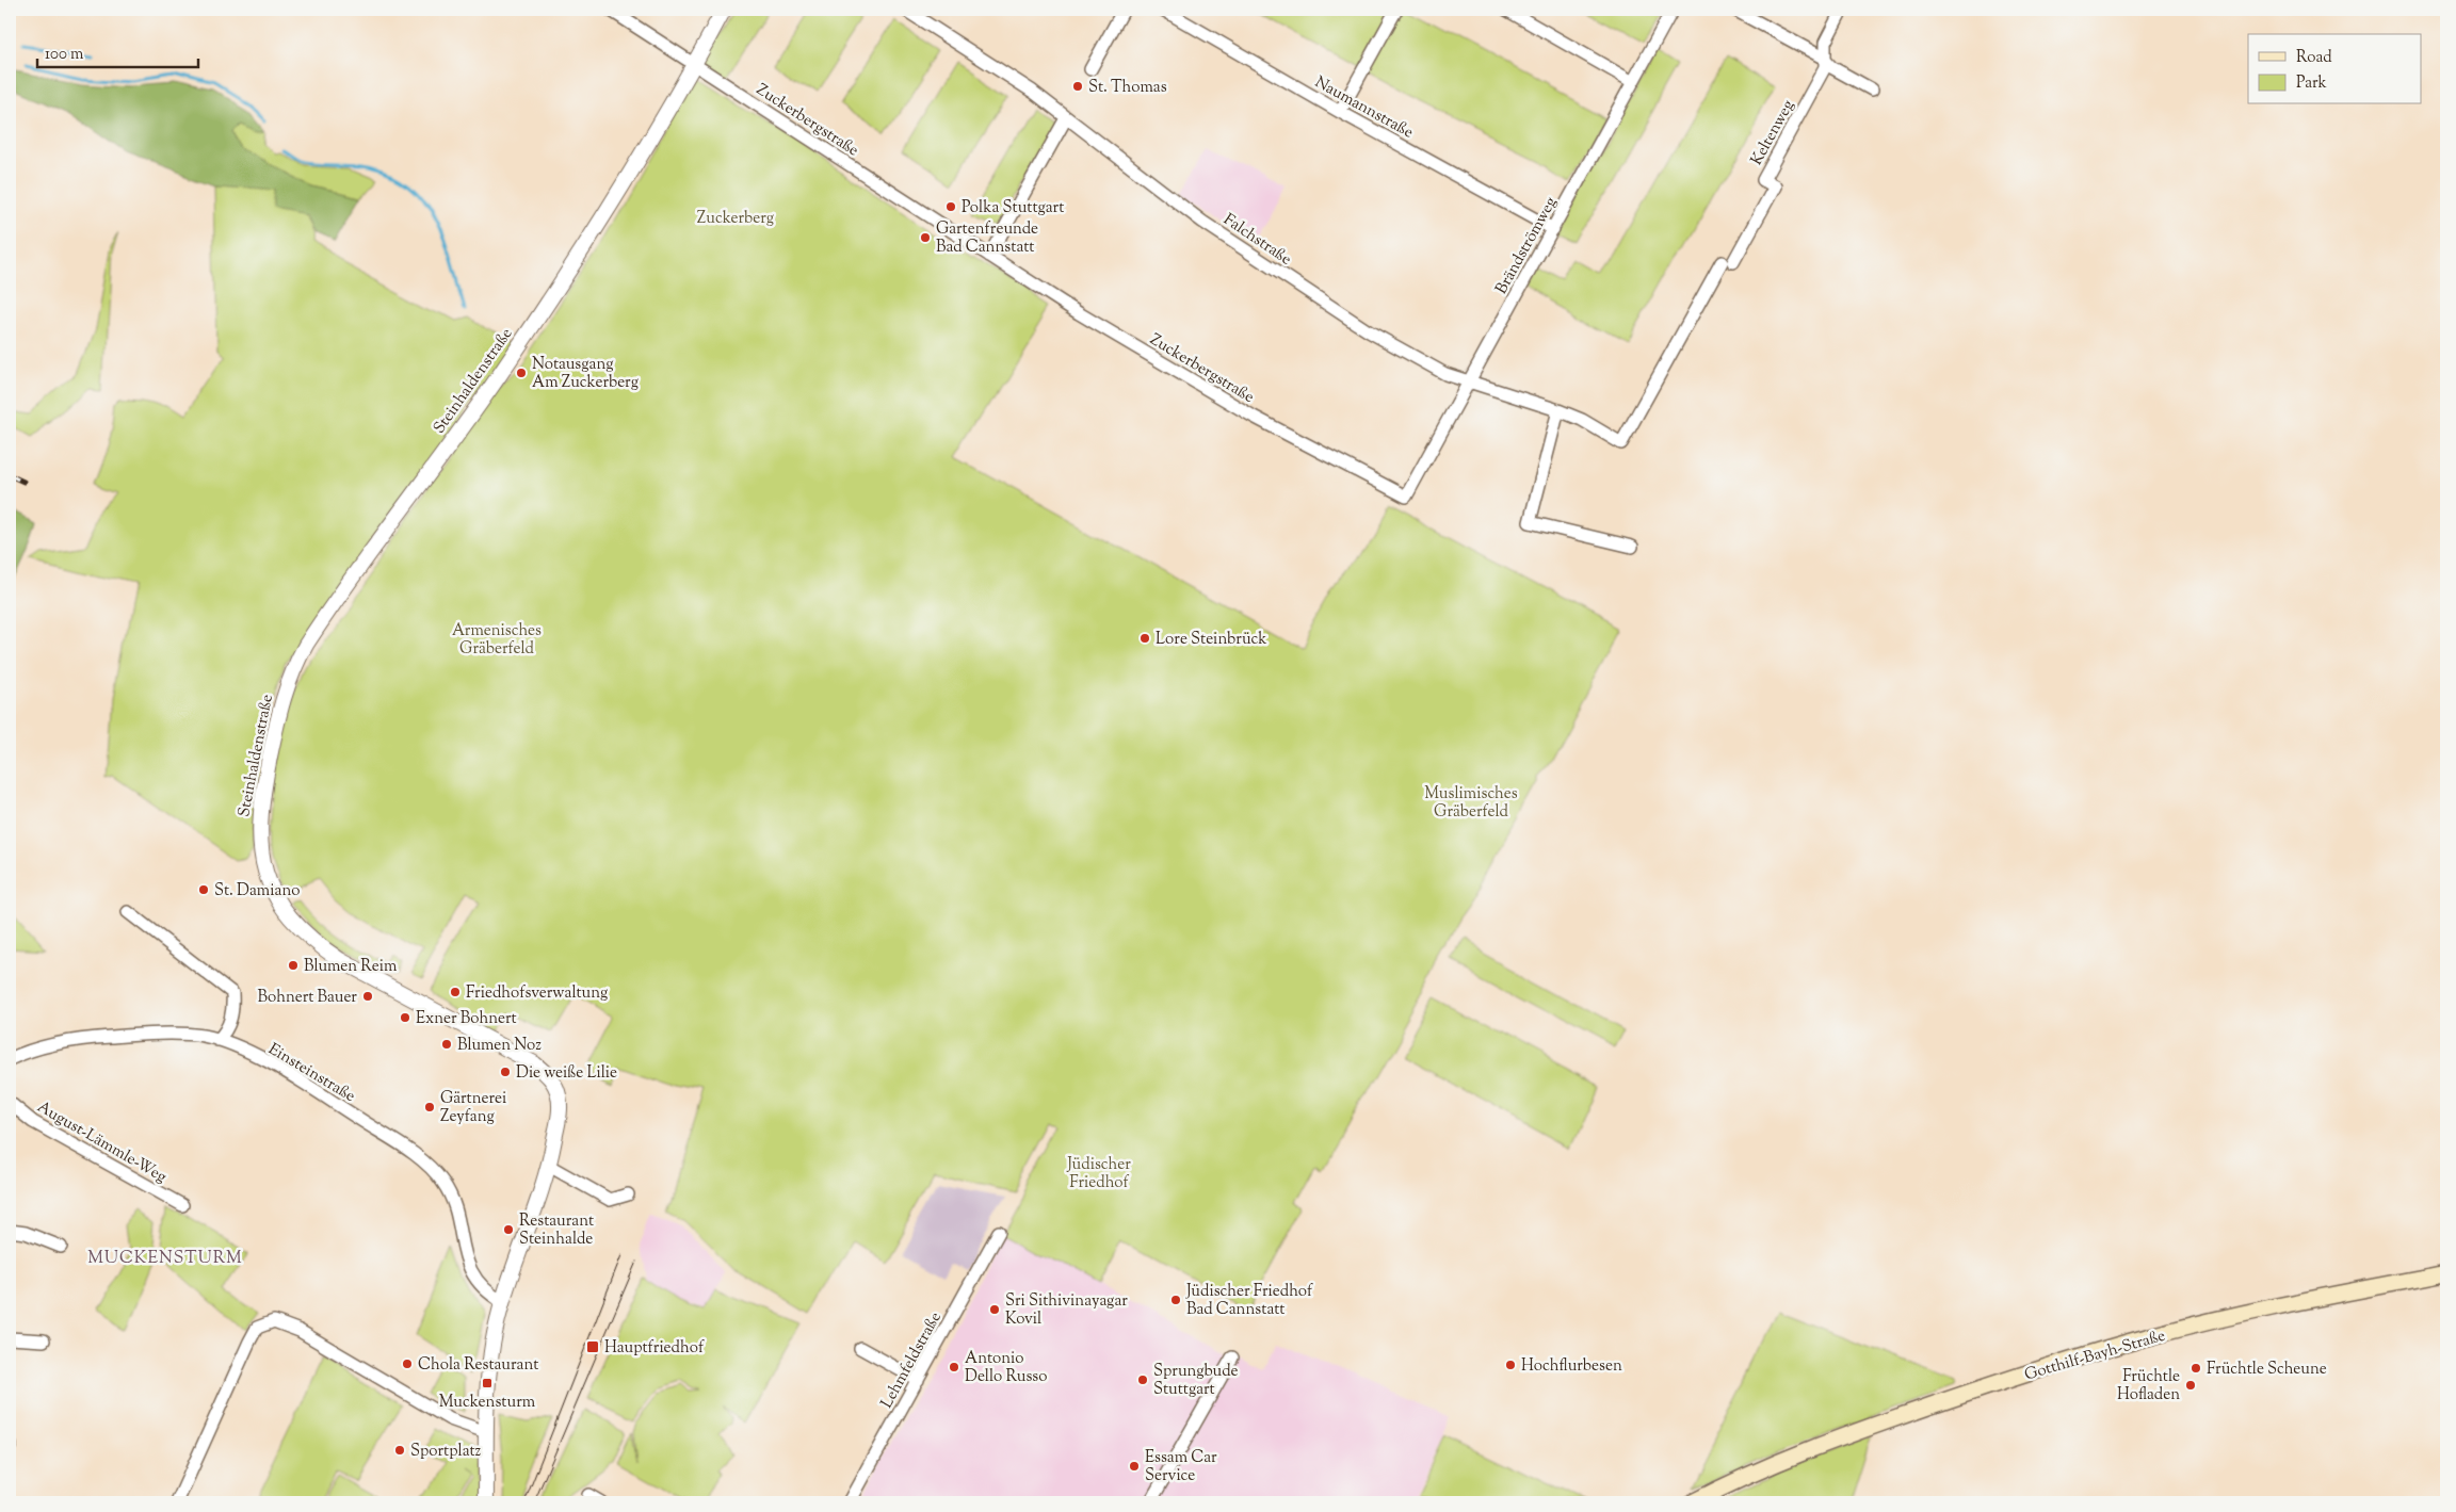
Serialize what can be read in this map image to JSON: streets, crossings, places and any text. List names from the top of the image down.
{
  "streets": {
    "main road": ["Gotthilf-Bayh-Straße"],
    "street": [
      "Naumannstraße",
      "Zuckerbergstraße",
      "Keltenweg",
      "Falchstraße",
      "Brändströmweg",
      "Steinhaldenstraße",
      "Einsteinstraße",
      "August-Lämmle-Weg",
      "Lehmfeldstraße"
    ]
  },
  "crossings": [
    ["Naumannstraße", "Brändströmweg"],
    ["Zuckerbergstraße", "Brändströmweg"],
    ["Zuckerbergstraße", "Steinhaldenstraße"],
    ["Keltenweg", "Falchstraße"],
    ["Falchstraße", "Brändströmweg"],
    ["Steinhaldenstraße", "Einsteinstraße"]
  ],
  "districts": ["MUCKENSTURM"],
  "parks": [
    "Zuckerberg",
    "Armenisches Gräberfeld",
    "Muslimisches Gräberfeld",
    "Jüdischer Friedhof"
  ],
  "places": {
    "other": [
      "St. Thomas",
      "Polka Stuttgart",
      "Gartenfreunde Bad Cannstatt",
      "Notausgang Am Zuckerberg",
      "Lore Steinbrück",
      "St. Damiano",
      "Blumen Reim",
      "Friedhofsverwaltung",
      "Bohnert Bauer",
      "Exner Bohnert",
      "Blumen Noz",
      "Die weiße Lilie",
      "Gärtnerei Zeyfang",
      "Restaurant Steinhalde",
      "Jüdischer Friedhof Bad Cannstatt",
      "Sri Sithivinayagar Kovil",
      "Chola Restaurant",
      "Hochflurbesen",
      "Antonio Dello Russo",
      "Früchtle Scheune",
      "Sprungbude Stuttgart",
      "Früchtle Hofladen",
      "Sportplatz",
      "Essam Car Service"
    ],
    "transit": ["Hauptfriedhof", "Muckensturm"]
  },
  "legend": ["Road", "Park"],
  "scale_bar": "100 m"
}
